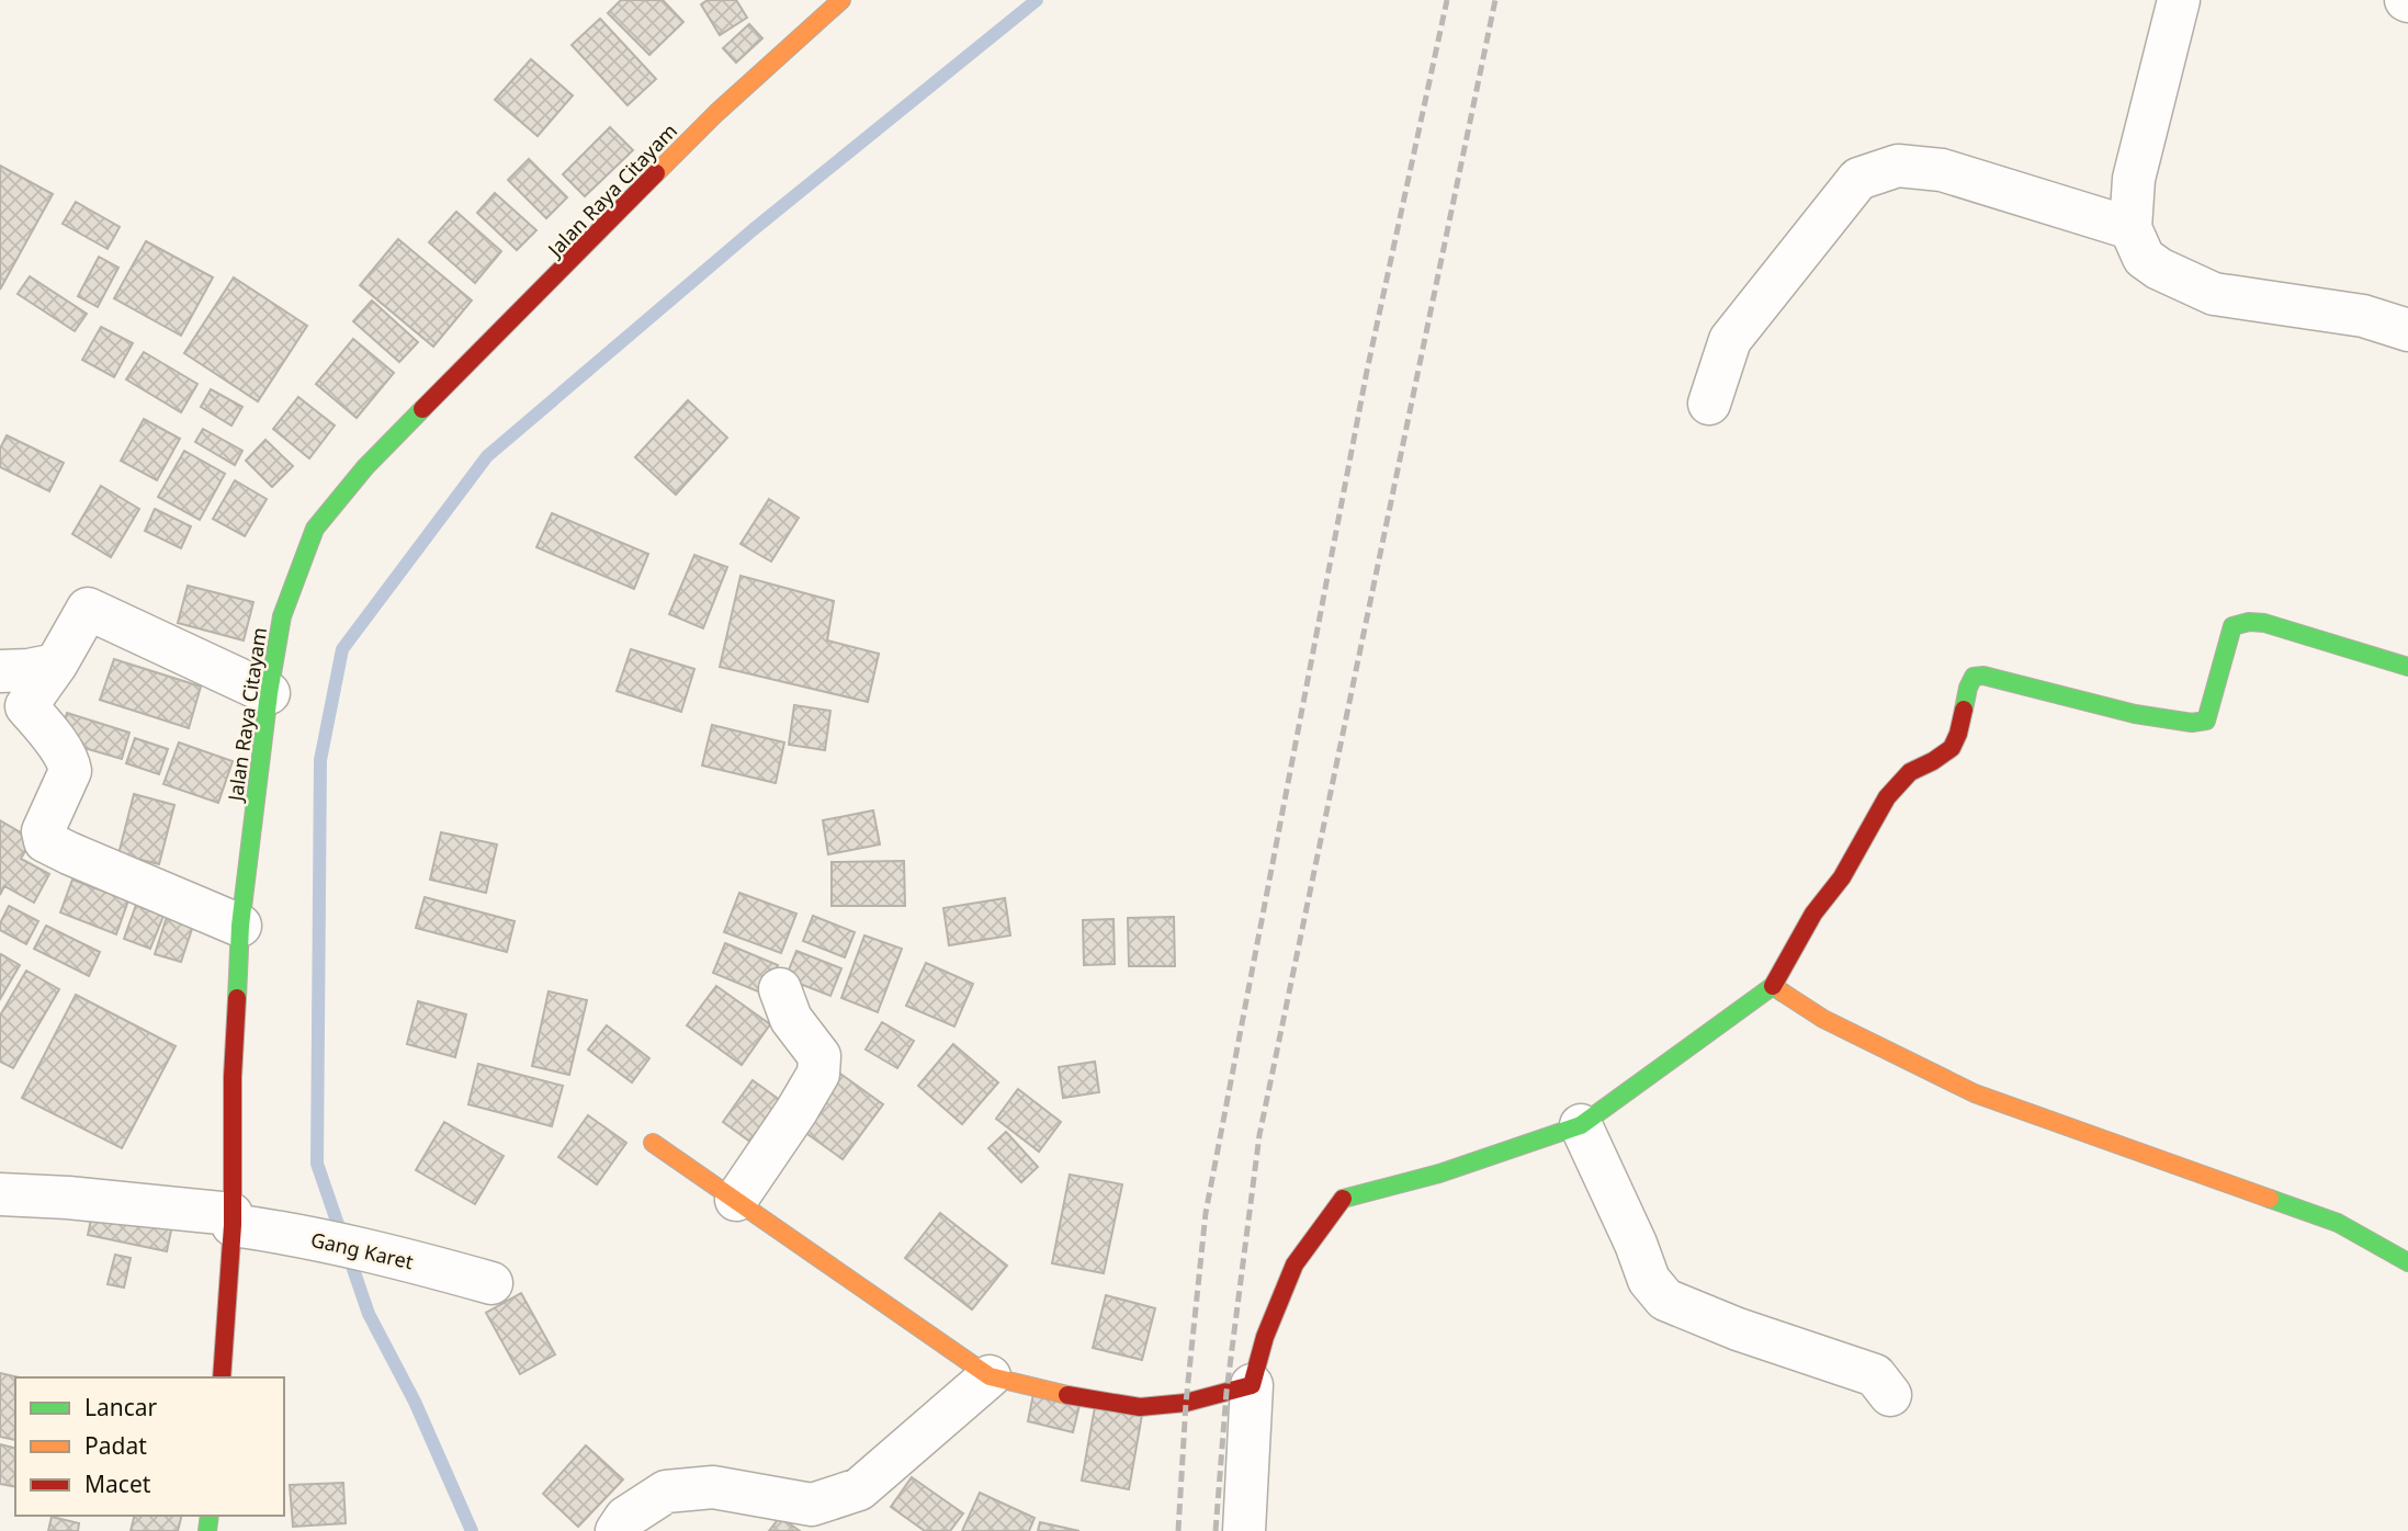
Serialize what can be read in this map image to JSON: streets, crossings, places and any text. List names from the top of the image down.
{
  "streets": {
    "street": ["Jalan Raya Citayam", "Gang Karet"]
  },
  "crossings": [
    ["Jalan Raya Citayam", "Gang Karet"]
  ],
  "legend": ["Lancar", "Padat", "Macet"]
}
